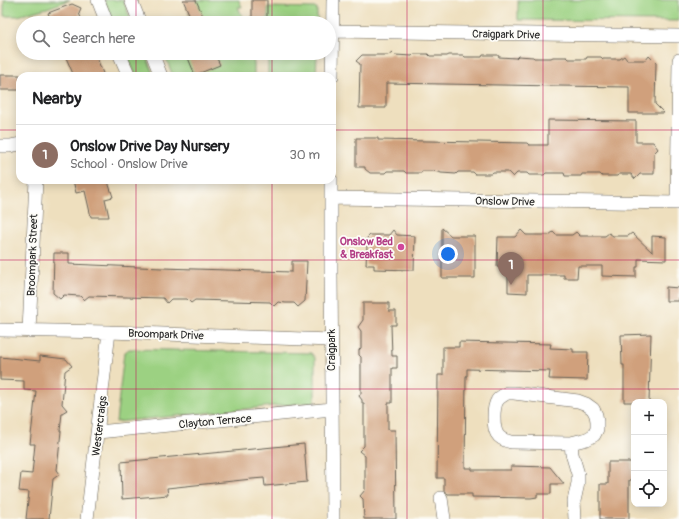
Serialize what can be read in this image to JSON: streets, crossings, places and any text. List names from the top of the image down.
{
  "streets": {
    "street": [
      "Craigpark Drive",
      "Onslow Drive",
      "Broompark Street",
      "Broompark Drive",
      "Craigpark",
      "Clayton Terrace",
      "Westercraigs"
    ]
  },
  "crossings": [
    ["Onslow Drive", "Craigpark"],
    ["Broompark Street", "Broompark Drive"],
    ["Broompark Drive", "Craigpark"],
    ["Broompark Drive", "Westercraigs"],
    ["Craigpark", "Clayton Terrace"],
    ["Clayton Terrace", "Westercraigs"]
  ],
  "places": ["Onslow Bed & Breakfast"],
  "page": {
    "search": "Search here",
    "heading": "Nearby",
    "list": [
      {
        "mark": "1",
        "name": "Onslow Drive Day Nursery",
        "note": "School · Onslow Drive",
        "value": "30 m"
      }
    ],
    "pins": "1",
    "map_buttons": ["+", "−"]
  }
}
